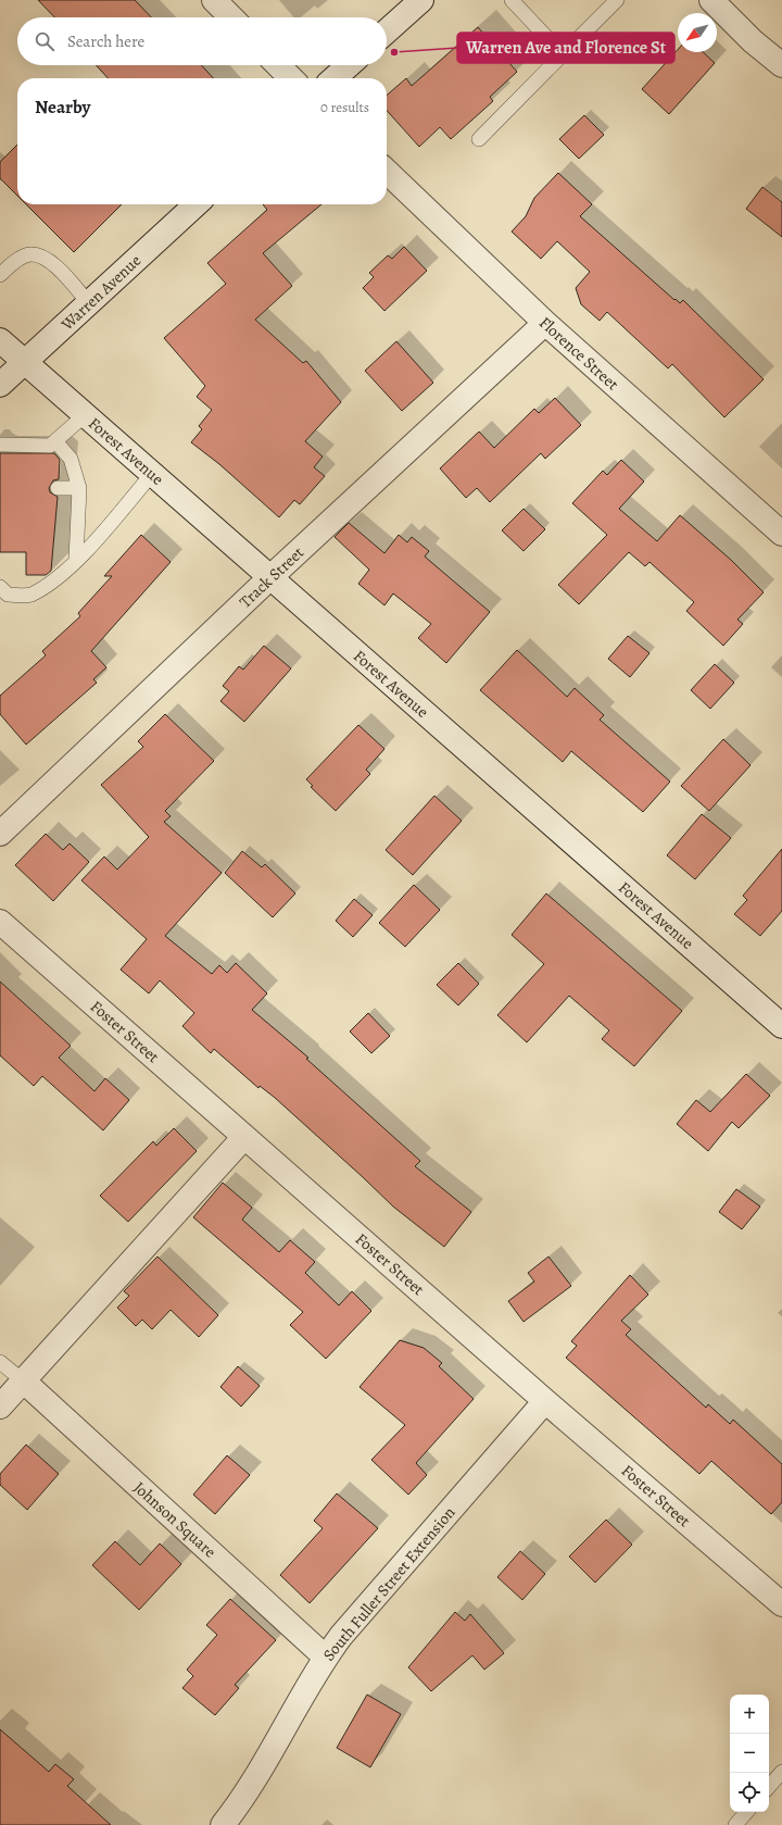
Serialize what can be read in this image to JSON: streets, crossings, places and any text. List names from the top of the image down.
{
  "streets": {
    "street": [
      "Warren Avenue",
      "Florence Street",
      "Forest Avenue",
      "Track Street",
      "Foster Street",
      "Johnson Square",
      "South Fuller Street Extension"
    ]
  },
  "crossings": [
    ["Warren Avenue", "Forest Avenue"],
    ["Florence Street", "Track Street"],
    ["Forest Avenue", "Track Street"],
    ["Foster Street", "South Fuller Street Extension"],
    ["Johnson Square", "South Fuller Street Extension"]
  ],
  "places": ["Warren Ave and Florence St"],
  "north": "bottom left",
  "page": {
    "search": "Search here",
    "heading": ["Nearby", "0 results"],
    "map_buttons": ["+", "−"]
  }
}
